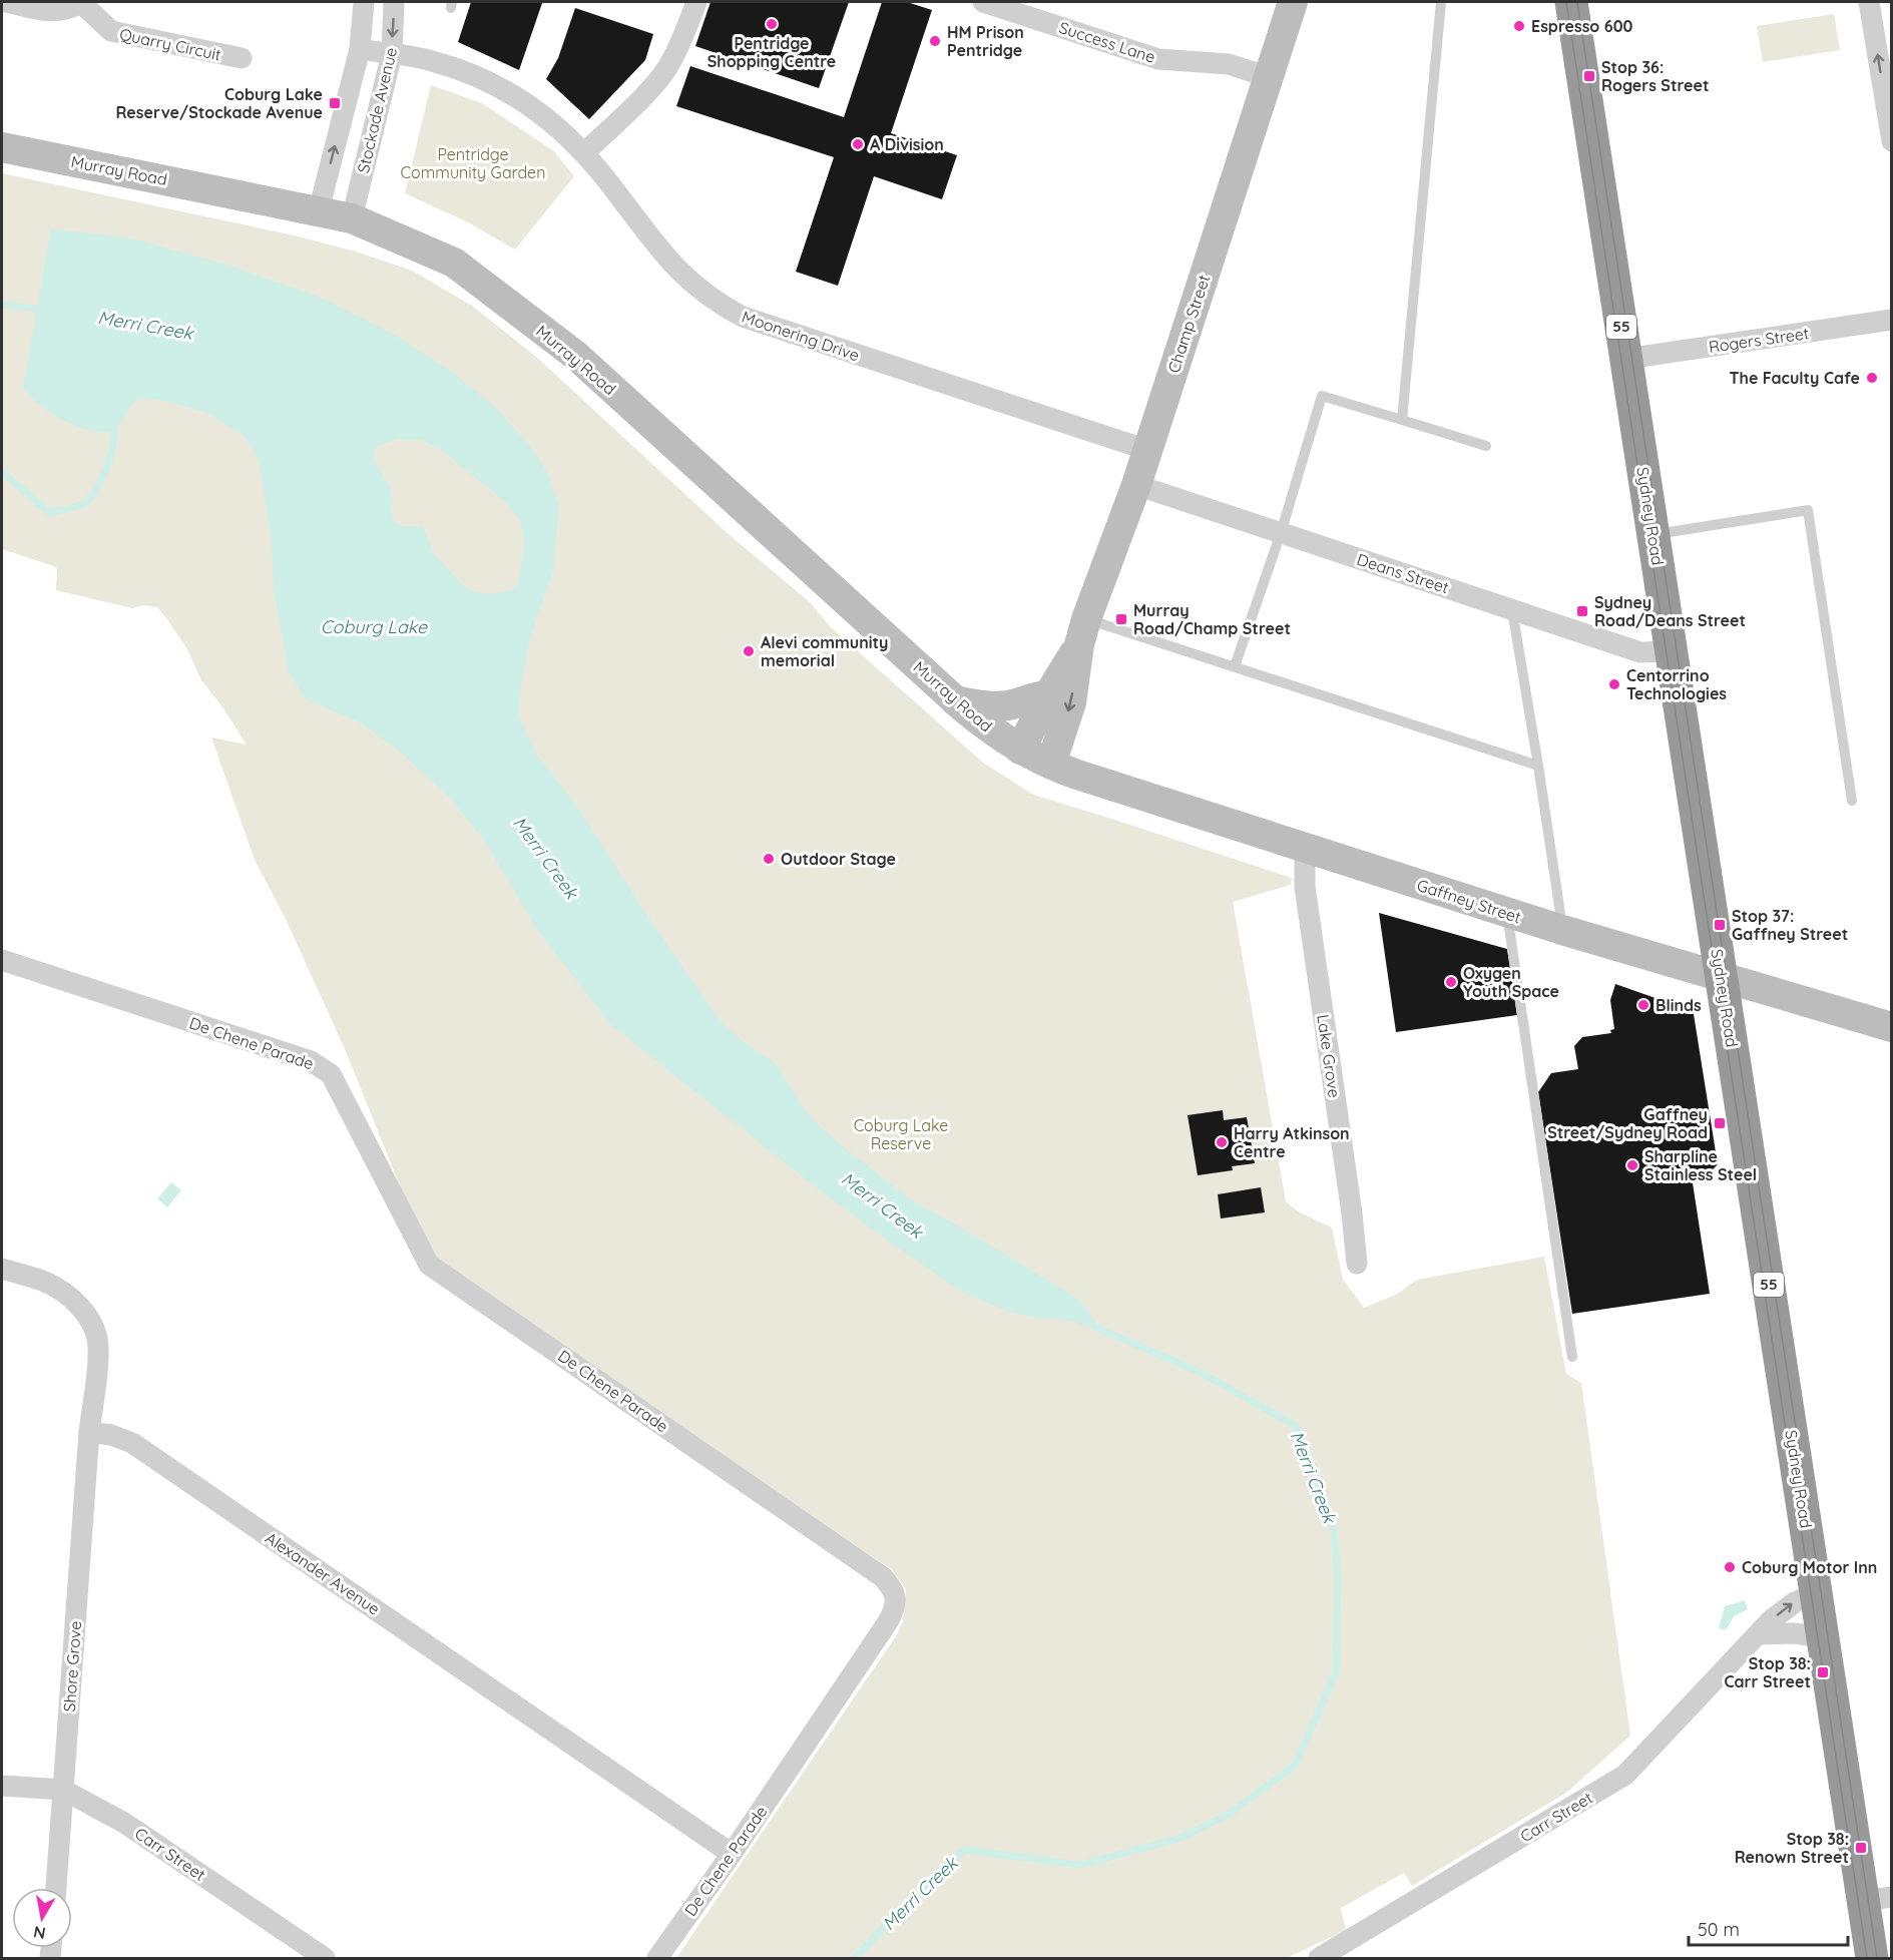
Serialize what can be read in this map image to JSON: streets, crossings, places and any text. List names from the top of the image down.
{
  "streets": {
    "highway": ["55", "Sydney Road"],
    "main road": ["Murray Road", "Champ Street", "Gaffney Street"],
    "street": [
      "Success Lane",
      "Quarry Circuit",
      "Stockade Avenue",
      "Moonering Drive",
      "Rogers Street",
      "Deans Street",
      "De Chene Parade",
      "Lake Grove",
      "Alexander Avenue",
      "Shore Grove",
      "Carr Street"
    ]
  },
  "crossings": [
    ["Success Lane", "Champ Street"],
    ["Stockade Avenue", "Murray Road"],
    ["Stockade Avenue", "Moonering Drive"],
    ["Murray Road", "Champ Street"],
    ["Murray Road", "Gaffney Street"],
    ["Champ Street", "Moonering Drive"],
    ["Champ Street", "Deans Street"],
    ["Champ Street", "Gaffney Street"],
    ["Rogers Street", "Sydney Road"],
    ["Sydney Road", "Deans Street"],
    ["Sydney Road", "Gaffney Street"],
    ["Sydney Road", "Carr Street"],
    ["Gaffney Street", "Lake Grove"],
    ["De Chene Parade", "Alexander Avenue"],
    ["Alexander Avenue", "Shore Grove"],
    ["Shore Grove", "Carr Street"]
  ],
  "water": ["Merri Creek", "Coburg Lake"],
  "parks": ["Pentridge Community Garden", "Coburg Lake Reserve"],
  "places": {
    "other": [
      "Pentridge Shopping Centre",
      "Espresso 600",
      "HM Prison Pentridge",
      "A Division",
      "The Faculty Cafe",
      "Alevi community memorial",
      "Centorrino Technologies",
      "Outdoor Stage",
      "Oxygen Youth Space",
      "Blinds",
      "Harry Atkinson Centre",
      "Sharpline Stainless Steel",
      "Coburg Motor Inn"
    ],
    "transit": [
      "Stop 36: Rogers Street",
      "Coburg Lake Reserve/Stockade Avenue",
      "Sydney Road/Deans Street",
      "Murray Road/Champ Street",
      "Stop 37: Gaffney Street",
      "Gaffney Street/Sydney Road",
      "Stop 38: Carr Street",
      "Stop 38: Renown Street"
    ]
  },
  "scale_bar": "50 m",
  "north": "bottom"
}
